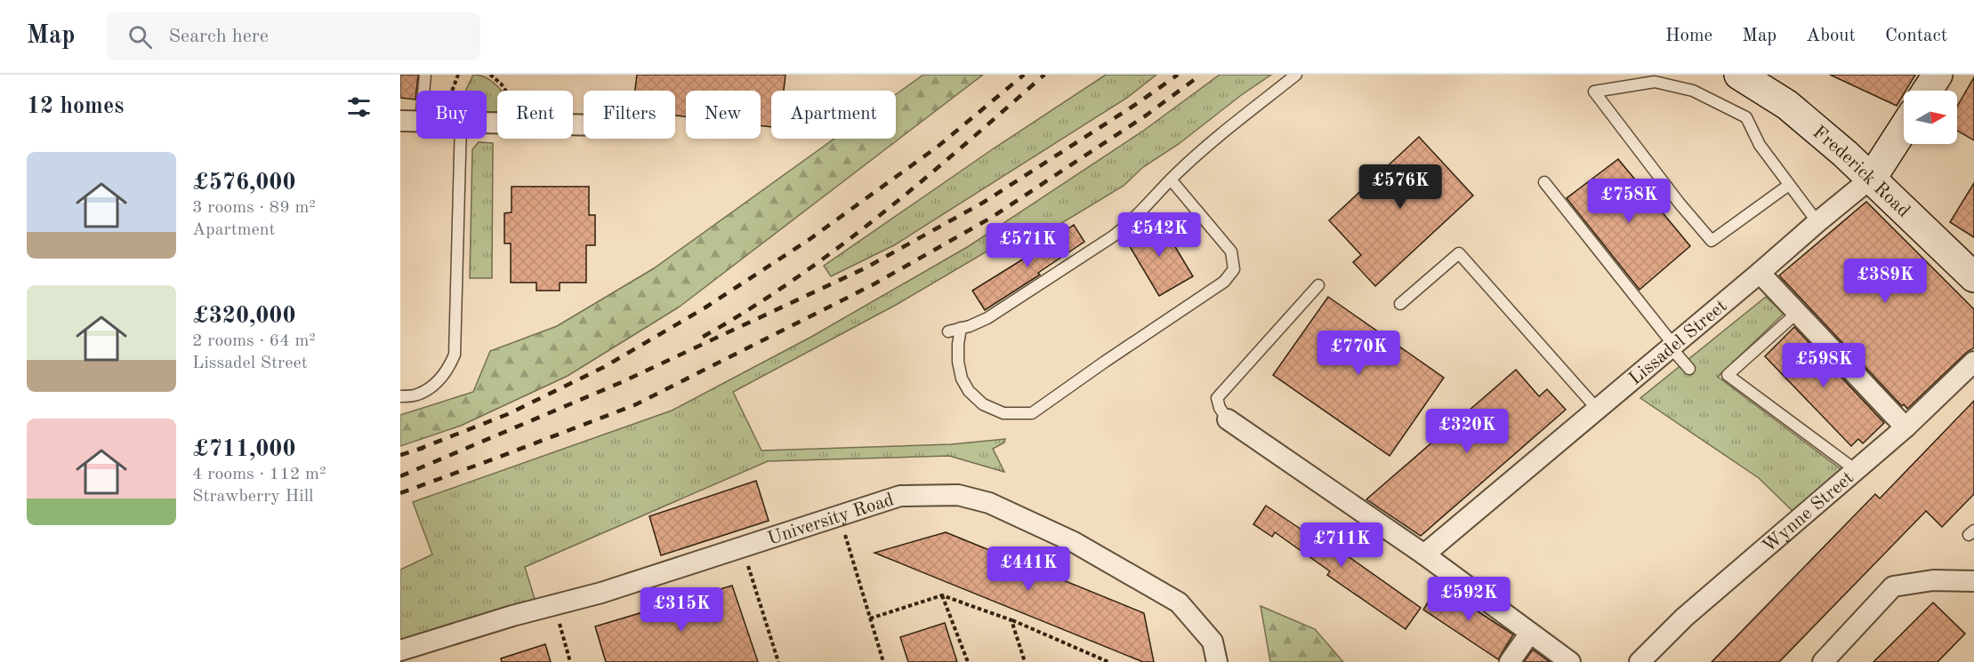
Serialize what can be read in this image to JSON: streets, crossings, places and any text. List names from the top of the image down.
{
  "streets": {
    "main road": ["Frederick Road", "Lissadel Street"],
    "street": ["Wynne Street", "University Road"]
  },
  "crossings": [
    ["Frederick Road", "Lissadel Street"]
  ],
  "north": "right",
  "page": {
    "header": "Map",
    "search": "Search here",
    "nav": [
      "Home",
      "Map",
      "About",
      "Contact"
    ],
    "heading": "12 homes",
    "chip": [
      "Buy",
      "Rent",
      "Filters",
      "New",
      "Apartment"
    ],
    "list": [
      {
        "name": "£576,000",
        "note": "3 rooms · 89 m² · Apartment"
      },
      {
        "name": "£320,000",
        "note": "2 rooms · 64 m² · Lissadel Street"
      },
      {
        "name": "£711,000",
        "note": "4 rooms · 112 m² · Strawberry Hill"
      }
    ],
    "price": [
      "£576K",
      "£758K",
      "£542K",
      "£571K",
      "£389K",
      "£770K",
      "£598K",
      "£320K",
      "£711K",
      "£441K",
      "£592K",
      "£315K"
    ]
  }
}
